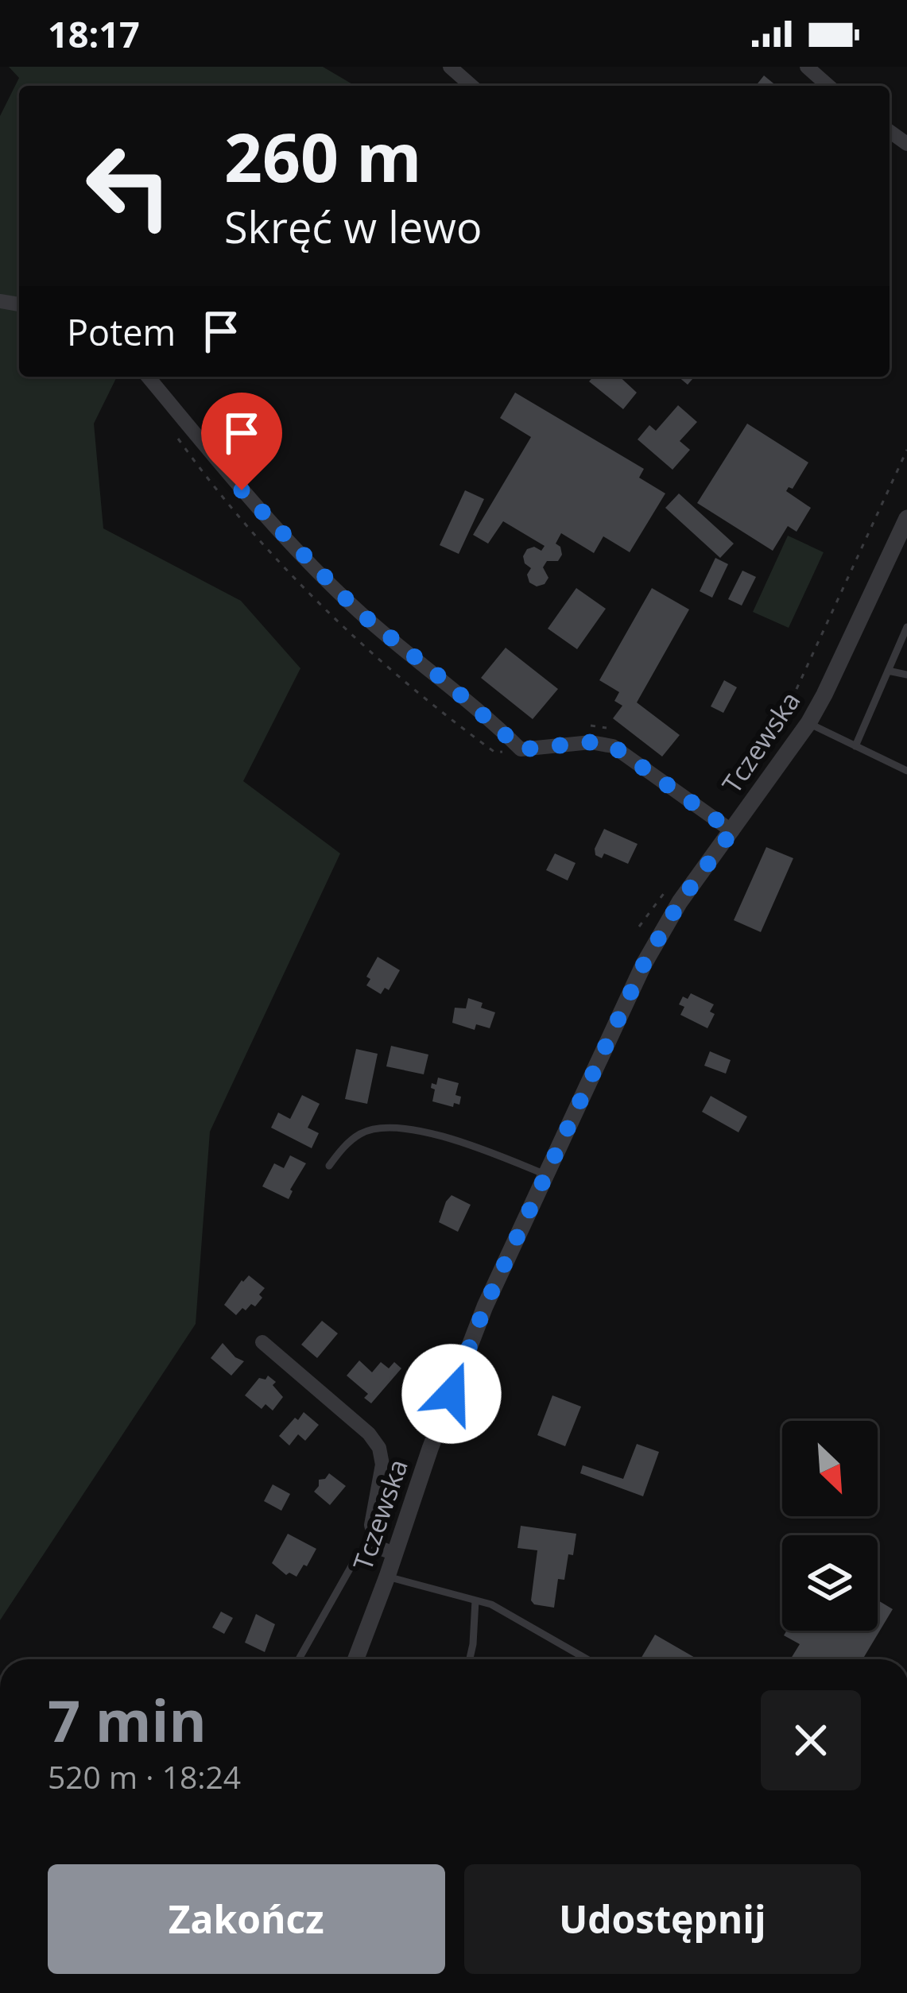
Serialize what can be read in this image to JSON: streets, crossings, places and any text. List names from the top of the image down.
{
  "streets": {
    "street": ["Tczewska"]
  },
  "north": "bottom right",
  "page": {
    "status": "18:17",
    "turn": ["260 m", "Skręć w lewo"],
    "then": "Potem",
    "heading": ["7 min", "520 m · 18:24"],
    "buttons": ["Zakończ", "Udostępnij"]
  }
}
